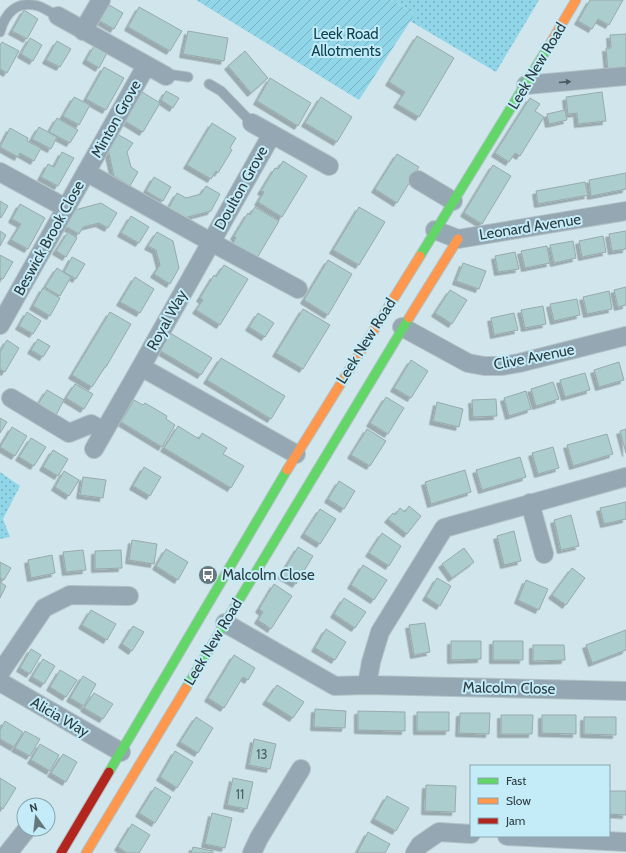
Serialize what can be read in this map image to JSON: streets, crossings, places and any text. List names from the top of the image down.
{
  "streets": {
    "main road": ["Leek New Road"],
    "street": [
      "Minton Grove",
      "Doulton Grove",
      "Leonard Avenue",
      "Beswick Brook Close",
      "Royal Way",
      "Clive Avenue",
      "Malcolm Close",
      "Alicia Way"
    ]
  },
  "crossings": [
    ["Leek New Road", "Leonard Avenue"],
    ["Leek New Road", "Royal Way"],
    ["Leek New Road", "Clive Avenue"],
    ["Leek New Road", "Malcolm Close"],
    ["Leek New Road", "Alicia Way"],
    ["Minton Grove", "Beswick Brook Close"],
    ["Doulton Grove", "Royal Way"]
  ],
  "parks": ["Leek Road Allotments"],
  "places": {
    "bus stop": ["Malcolm Close"]
  },
  "house_numbers": ["13", "11"],
  "legend": ["Fast", "Slow", "Jam"],
  "north": "top"
}
